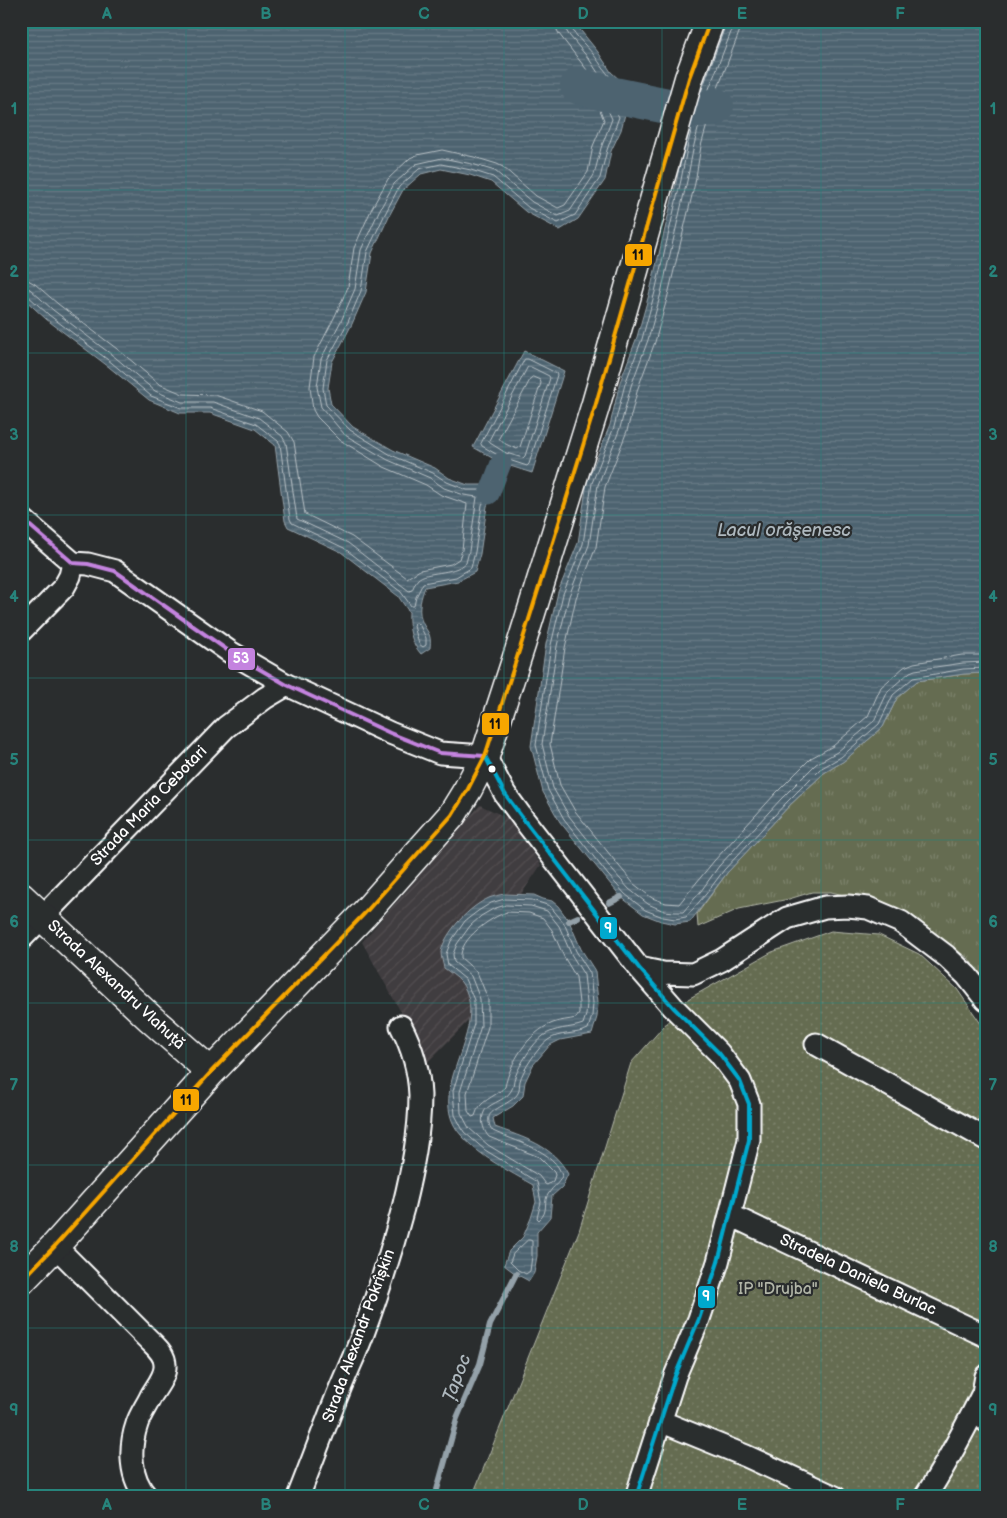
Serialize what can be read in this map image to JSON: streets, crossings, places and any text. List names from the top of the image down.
{
  "streets": {
    "street": [
      "Strada Maria Cebotari",
      "Strada Аlexandru Vlahuță",
      "Stradela Daniela Burlac",
      "Strada Alexandr Pokrîșkin"
    ]
  },
  "crossings": [
    ["Strada Maria Cebotari", "Strada Аlexandru Vlahuță"]
  ],
  "water": ["Lacul orăşenesc", "Țapoc"],
  "parks": ["IP \"Drujba\""],
  "lines": ["transit line 11", "transit line 53", "transit line 9"],
  "grid": {
    "columns": [
      "A",
      "B",
      "C",
      "D",
      "E",
      "F"
    ],
    "rows": [
      "1",
      "2",
      "3",
      "4",
      "5",
      "6",
      "7",
      "8",
      "9"
    ]
  }
}
